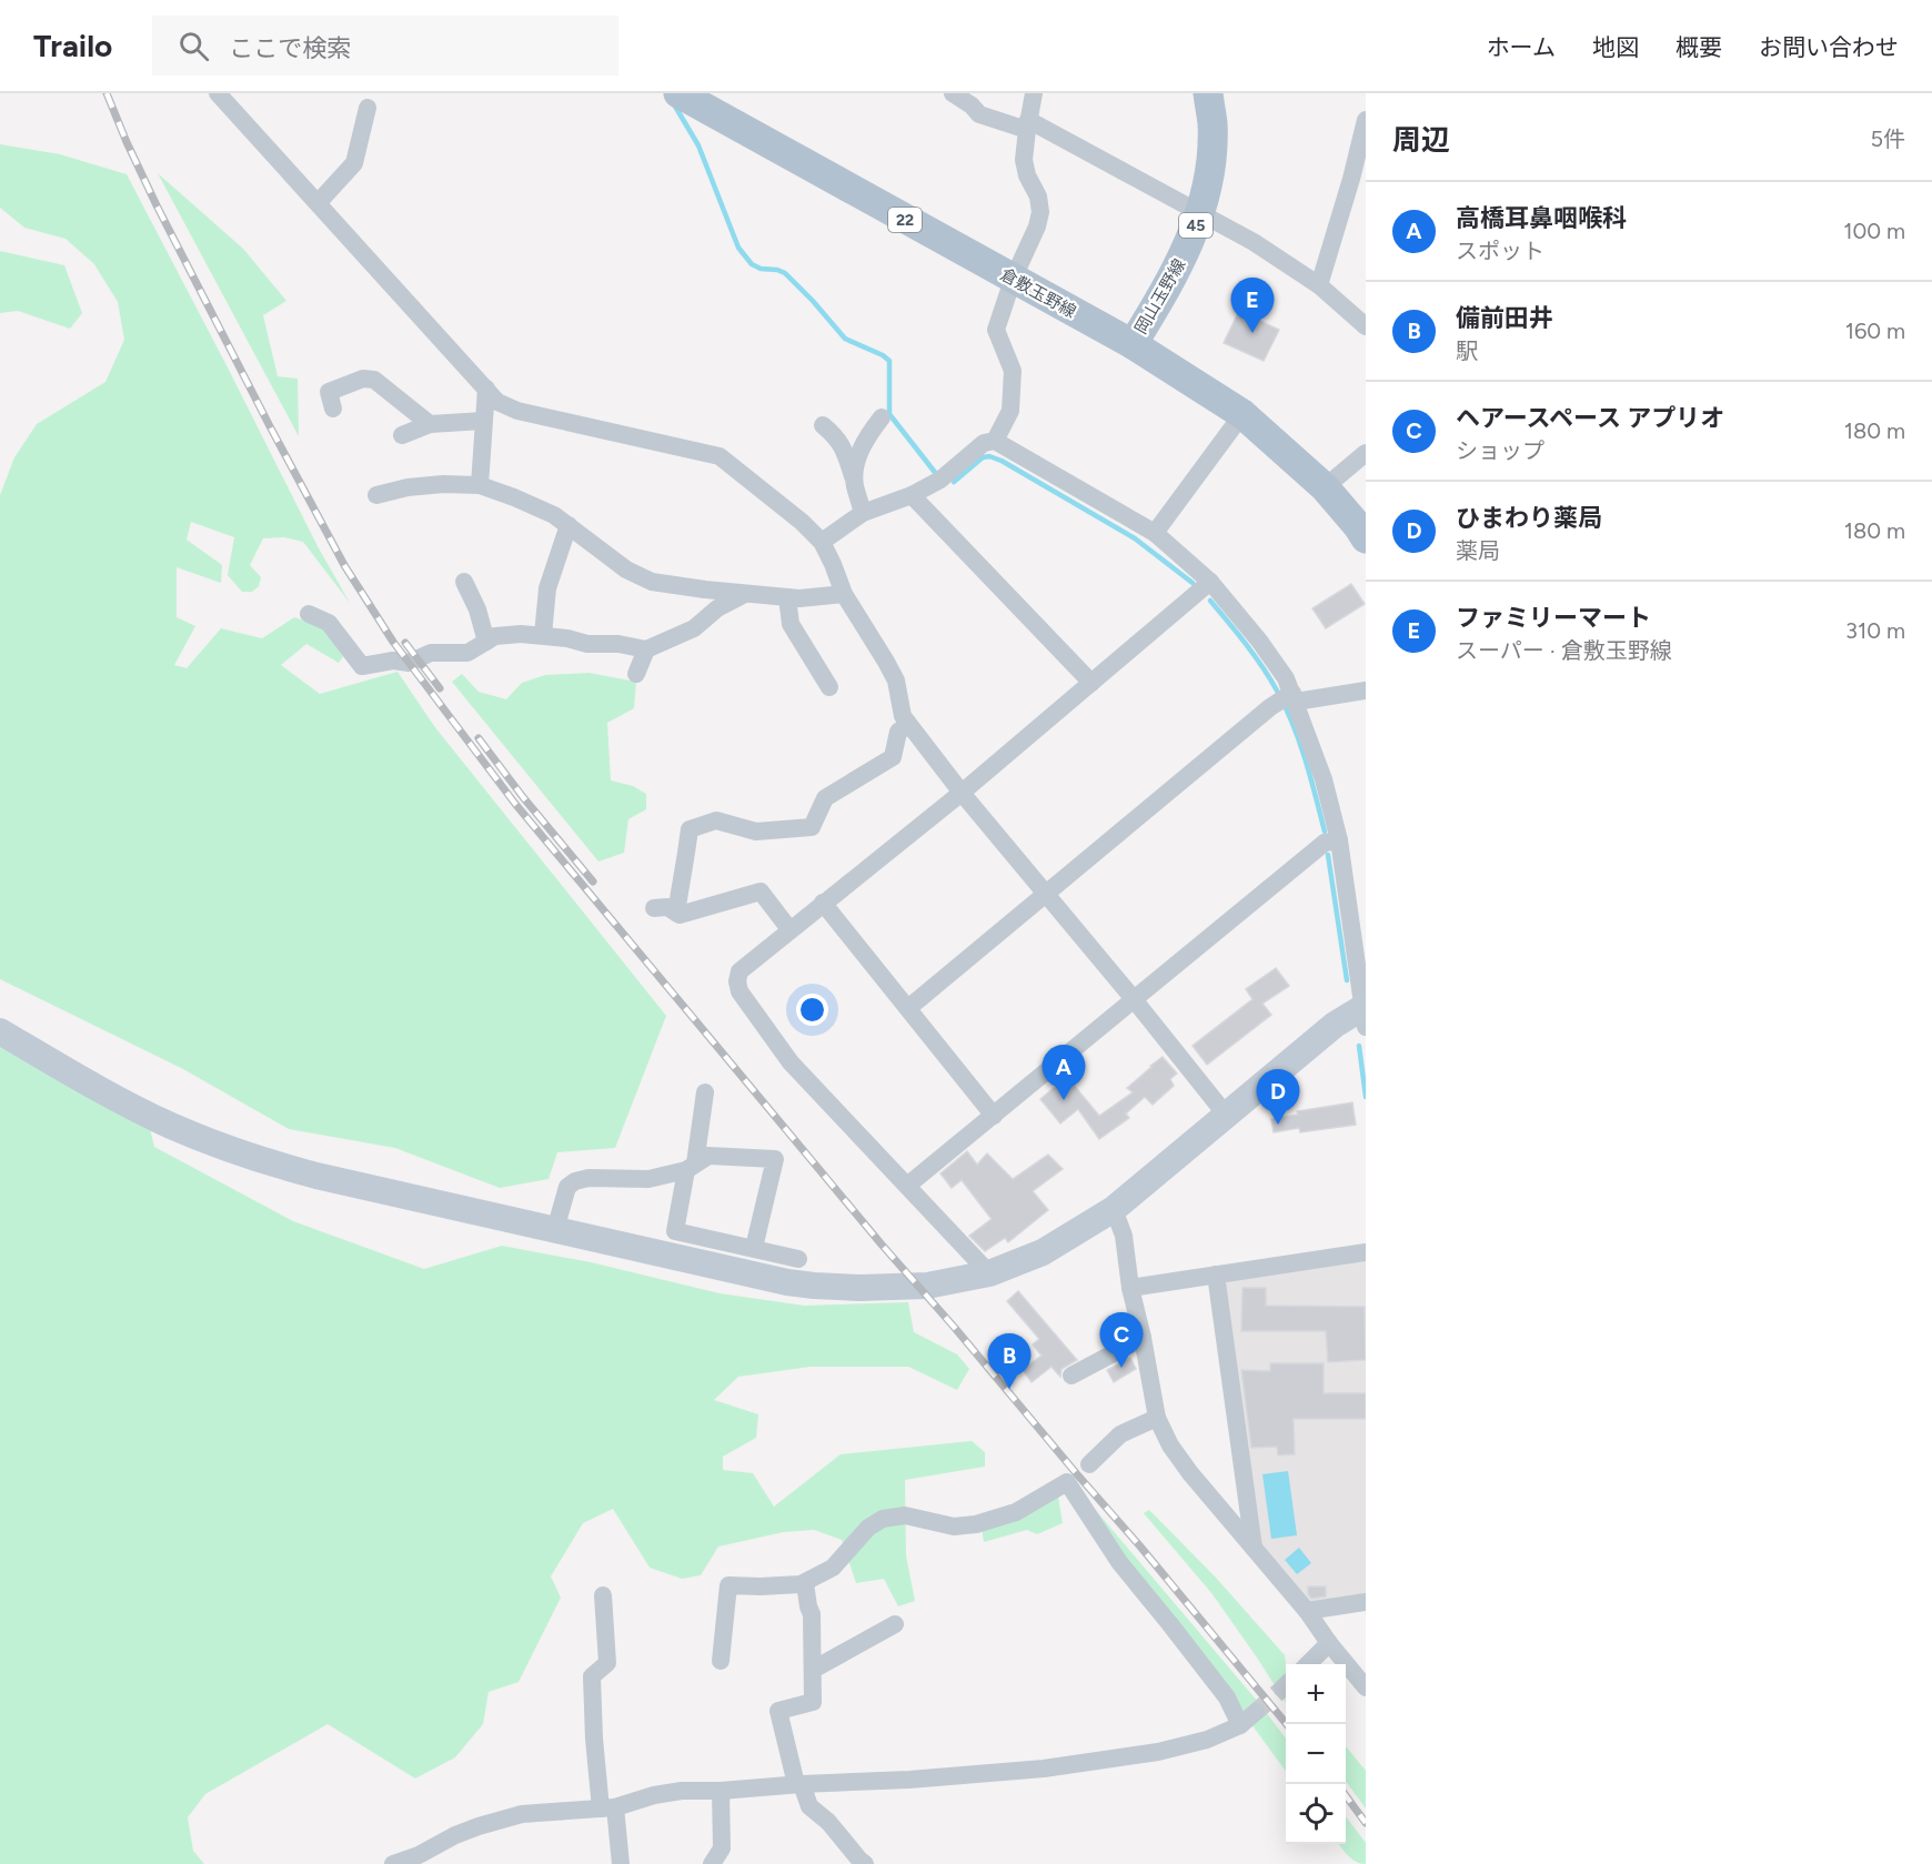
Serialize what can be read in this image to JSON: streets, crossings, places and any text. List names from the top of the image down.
{
  "streets": {
    "main road": [
      "22",
      "45",
      "倉敷玉野線",
      "岡山玉野線"
    ]
  },
  "crossings": [
    ["倉敷玉野線", "岡山玉野線"]
  ],
  "page": {
    "header": "Trailo",
    "search": "ここで検索",
    "nav": [
      "ホーム",
      "地図",
      "概要",
      "お問い合わせ"
    ],
    "heading": ["周辺", "5件"],
    "list": [
      {
        "mark": "A",
        "name": "高橋耳鼻咽喉科",
        "note": "スポット",
        "value": "100 m"
      },
      {
        "mark": "B",
        "name": "備前田井",
        "note": "駅",
        "value": "160 m"
      },
      {
        "mark": "C",
        "name": "ヘアースペース アプリオ",
        "note": "ショップ",
        "value": "180 m"
      },
      {
        "mark": "D",
        "name": "ひまわり薬局",
        "note": "薬局",
        "value": "180 m"
      },
      {
        "mark": "E",
        "name": "ファミリーマート",
        "note": "スーパー · 倉敷玉野線",
        "value": "310 m"
      }
    ],
    "pins": [
      "E",
      "A",
      "D",
      "C",
      "B"
    ],
    "map_buttons": ["+", "−"]
  }
}
